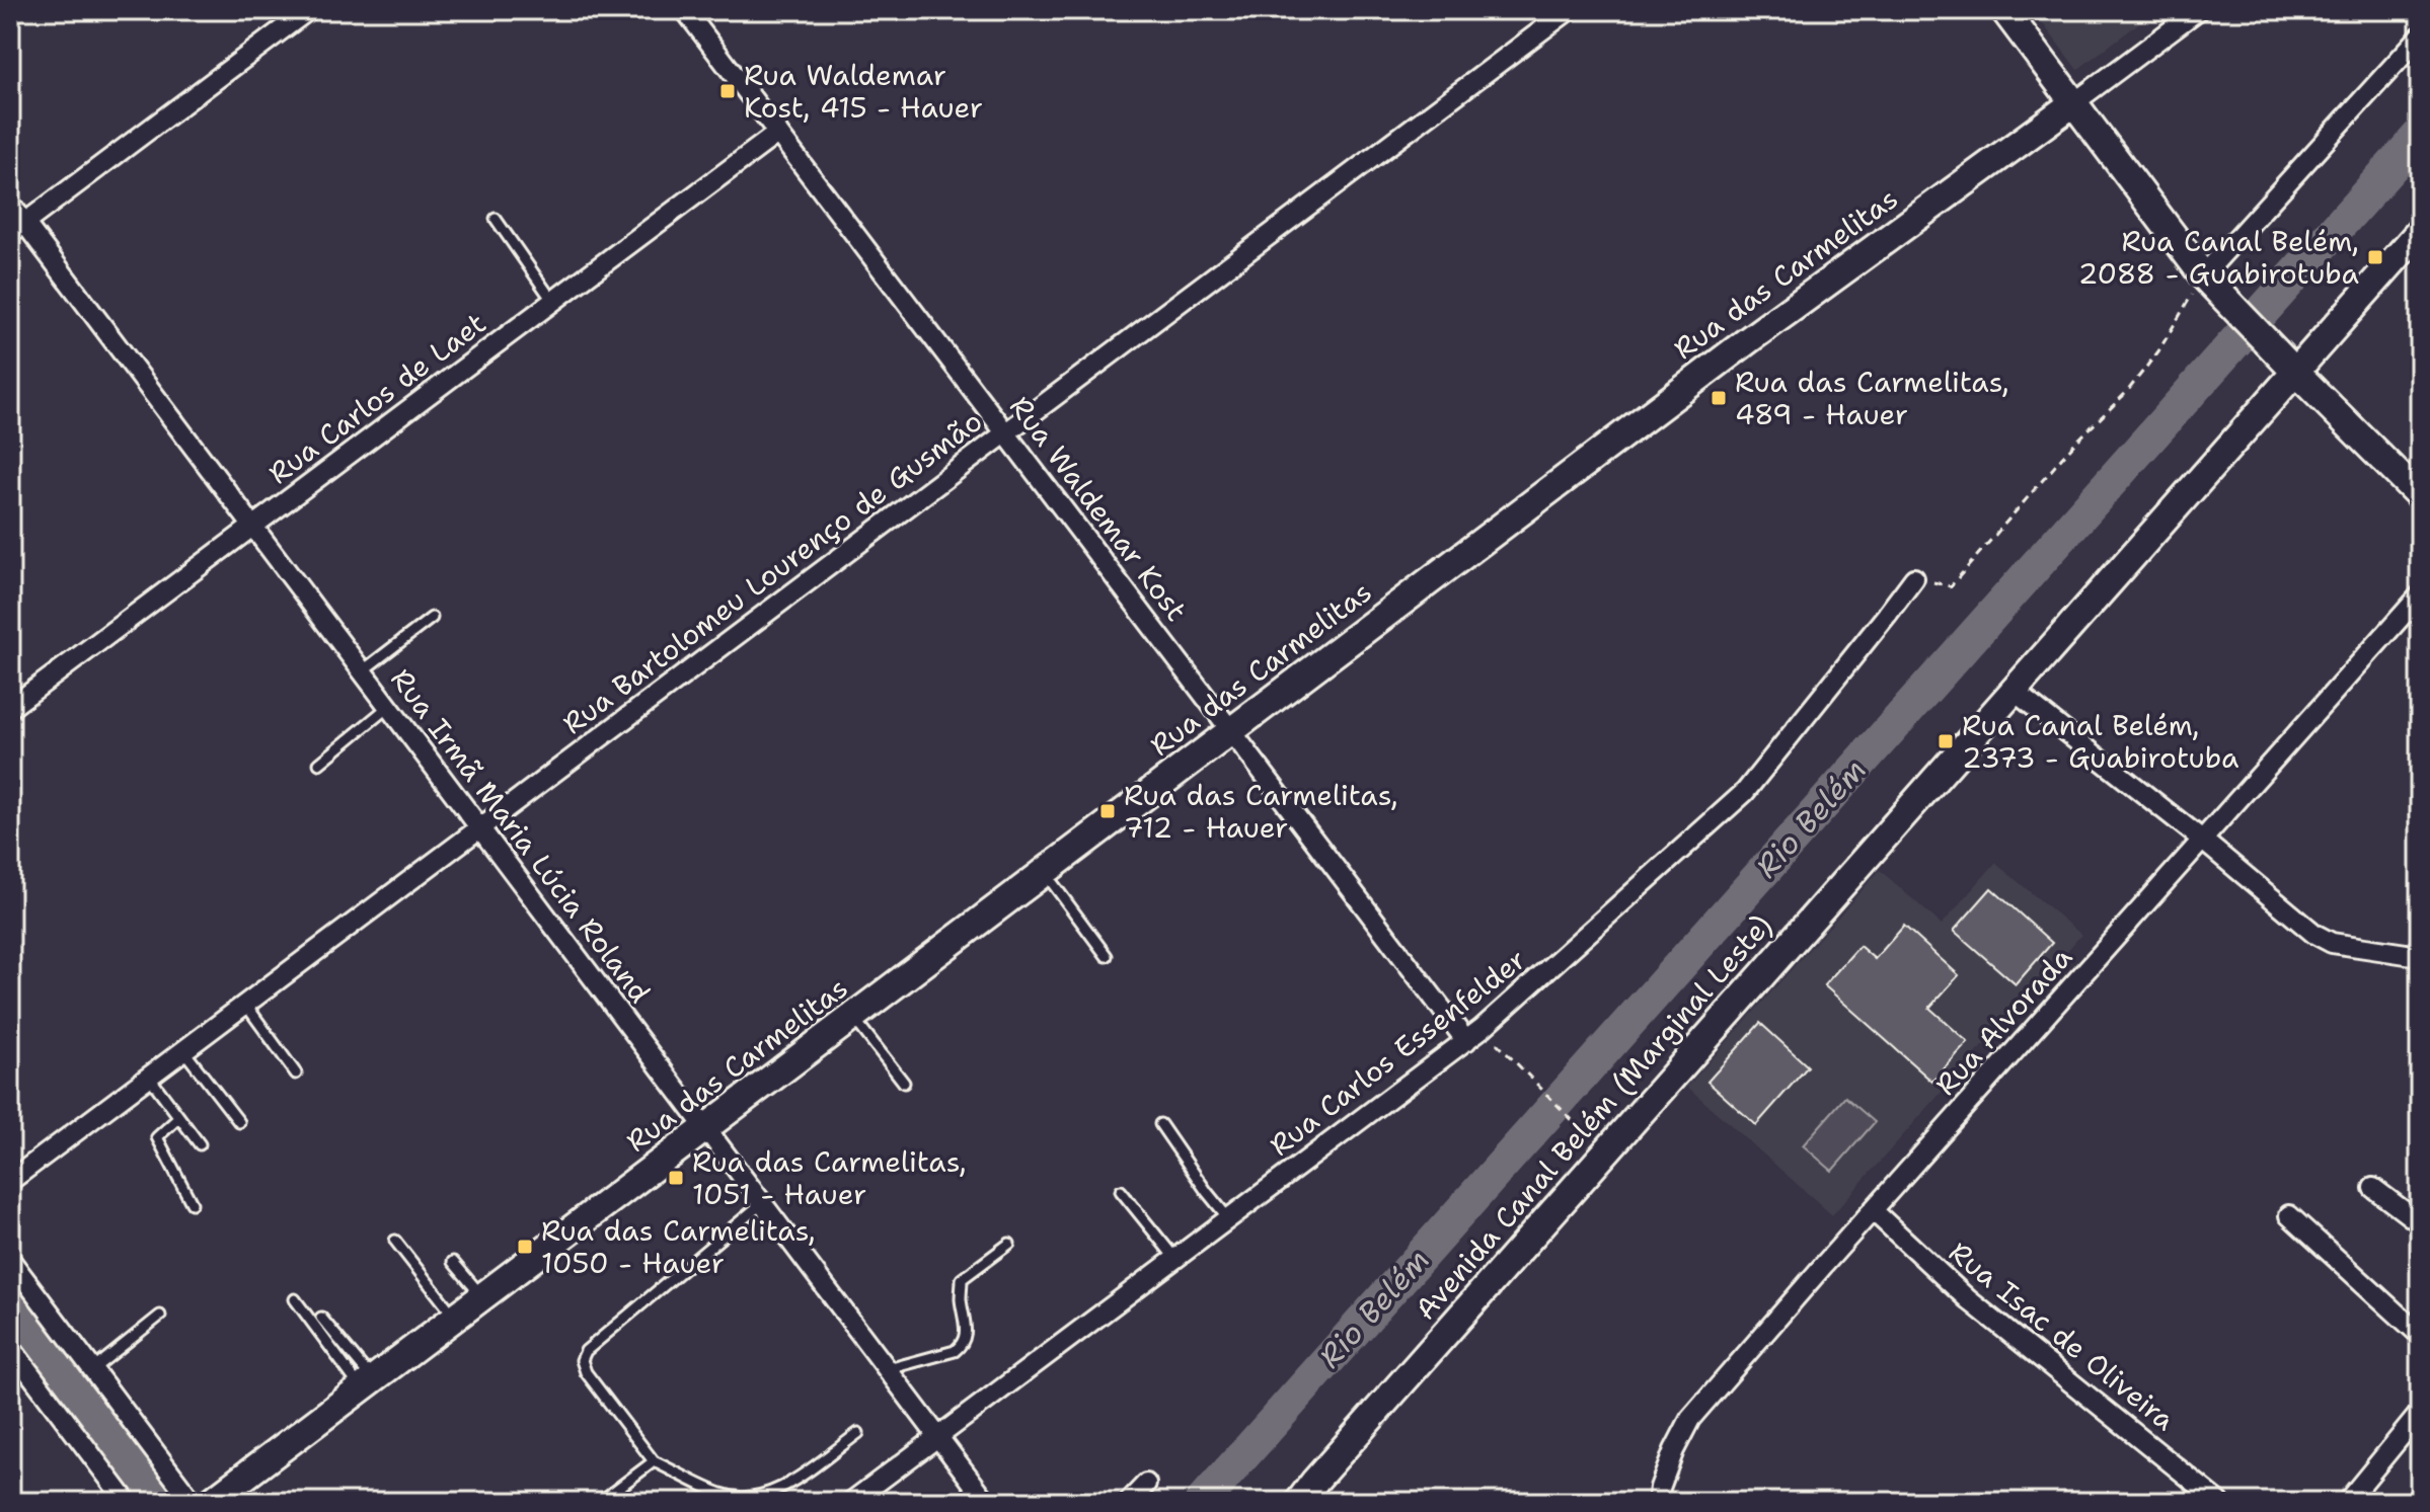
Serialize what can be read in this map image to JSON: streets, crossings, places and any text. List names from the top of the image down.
{
  "streets": {
    "street": [
      "Rua das Carmelitas",
      "Rua Carlos de Laet",
      "Rua Waldemar Kost",
      "Rua Bartolomeu Lourenço de Gusmão",
      "Rua Irmã Maria Lúcia Roland",
      "Rua Alvorada",
      "Rua Carlos Essenfelder",
      "Avenida Canal Belém (Marginal Leste)",
      "Rua Isac de Oliveira"
    ]
  },
  "crossings": [
    ["Rua das Carmelitas", "Rua Waldemar Kost"],
    ["Rua das Carmelitas", "Rua Irmã Maria Lúcia Roland"],
    ["Rua Carlos de Laet", "Rua Waldemar Kost"],
    ["Rua Carlos de Laet", "Rua Irmã Maria Lúcia Roland"],
    ["Rua Waldemar Kost", "Rua Bartolomeu Lourenço de Gusmão"],
    ["Rua Waldemar Kost", "Rua Carlos Essenfelder"],
    ["Rua Bartolomeu Lourenço de Gusmão", "Rua Irmã Maria Lúcia Roland"],
    ["Rua Irmã Maria Lúcia Roland", "Rua Carlos Essenfelder"],
    ["Rua Alvorada", "Rua Isac de Oliveira"]
  ],
  "water": ["Rio Belém"],
  "places": {
    "transit": [
      "Rua Waldemar Kost, 415 - Hauer",
      "Rua Canal Belém, 2088 - Guabirotuba",
      "Rua das Carmelitas, 489 - Hauer",
      "Rua Canal Belém, 2373 - Guabirotuba",
      "Rua das Carmelitas, 712 - Hauer",
      "Rua das Carmelitas, 1051 - Hauer",
      "Rua das Carmelitas, 1050 - Hauer"
    ]
  }
}
